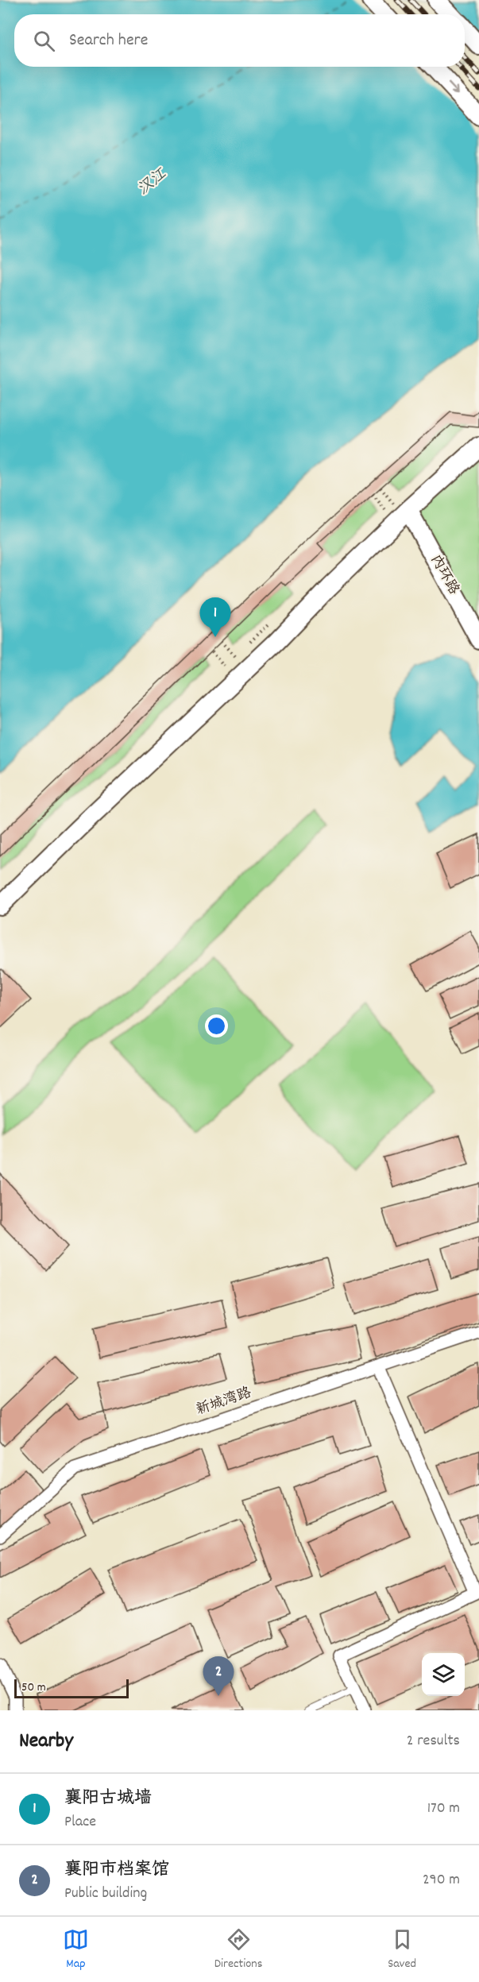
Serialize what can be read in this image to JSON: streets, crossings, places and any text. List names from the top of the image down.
{
  "streets": {
    "street": ["内环路", "新城湾路"]
  },
  "water": ["汉江"],
  "scale_bar": "50 m",
  "page": {
    "search": "Search here",
    "pins": ["1", "2"],
    "scale": "50 m",
    "heading": ["Nearby", "2 results"],
    "list": [
      {
        "mark": "1",
        "name": "襄阳古城墙",
        "note": "Place",
        "value": "170 m"
      },
      {
        "mark": "2",
        "name": "襄阳市档案馆",
        "note": "Public building",
        "value": "290 m"
      }
    ],
    "nav": ["Map", "Directions", "Saved"]
  }
}
